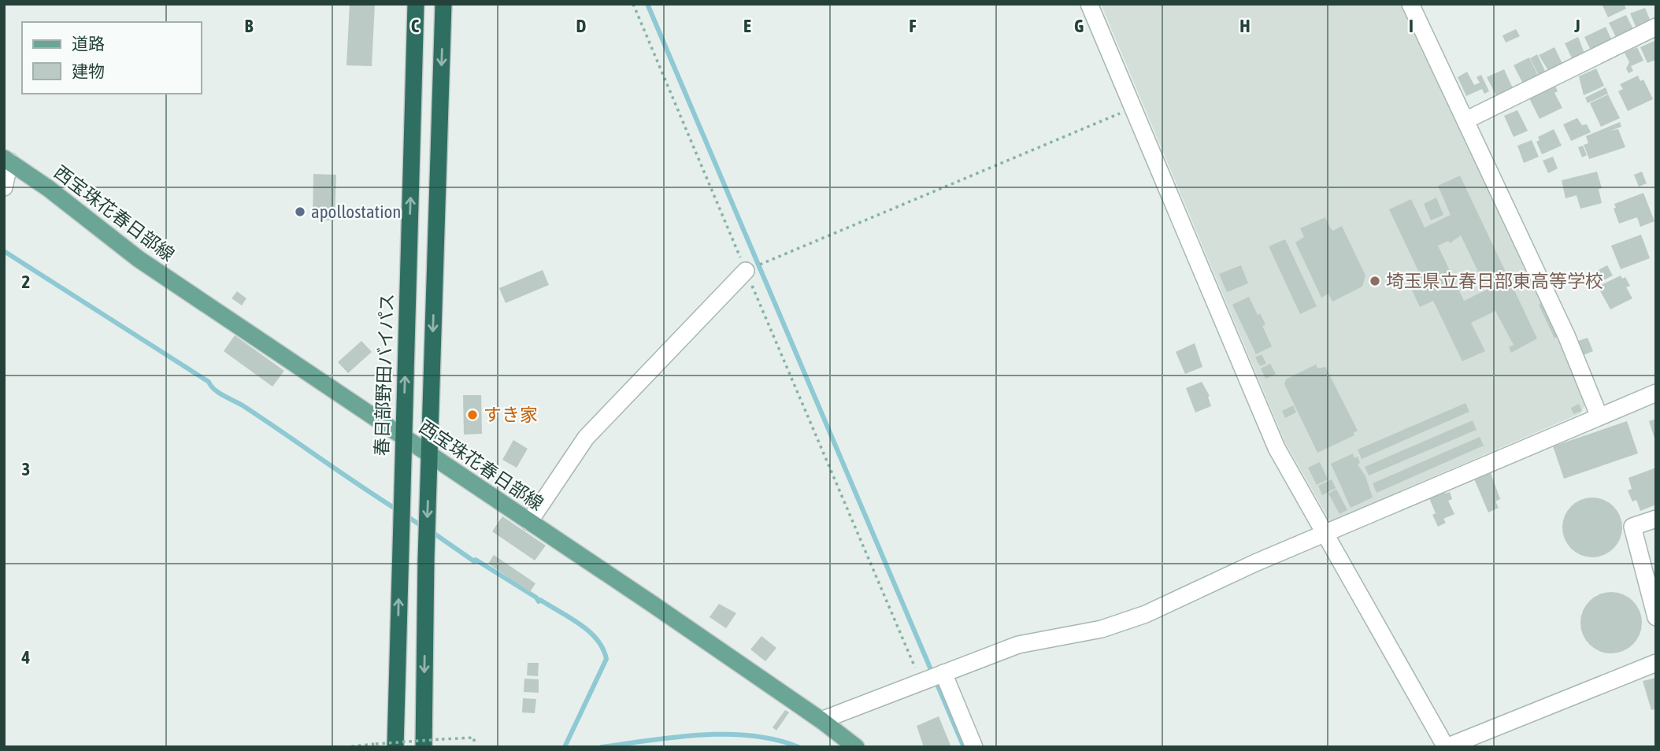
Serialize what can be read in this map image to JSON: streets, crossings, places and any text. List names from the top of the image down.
{
  "streets": {
    "highway": ["春日部野田バイパス"],
    "main road": ["西宝珠花春日部線"]
  },
  "crossings": [
    ["西宝珠花春日部線", "春日部野田バイパス"]
  ],
  "places": ["apollostation", "埼玉県立春日部東高等学校", "すき家"],
  "legend": ["道路", "建物"],
  "grid": {
    "columns": [
      "B",
      "C",
      "D",
      "E",
      "F",
      "G",
      "H",
      "I",
      "J"
    ],
    "rows": ["2", "3", "4"]
  }
}
